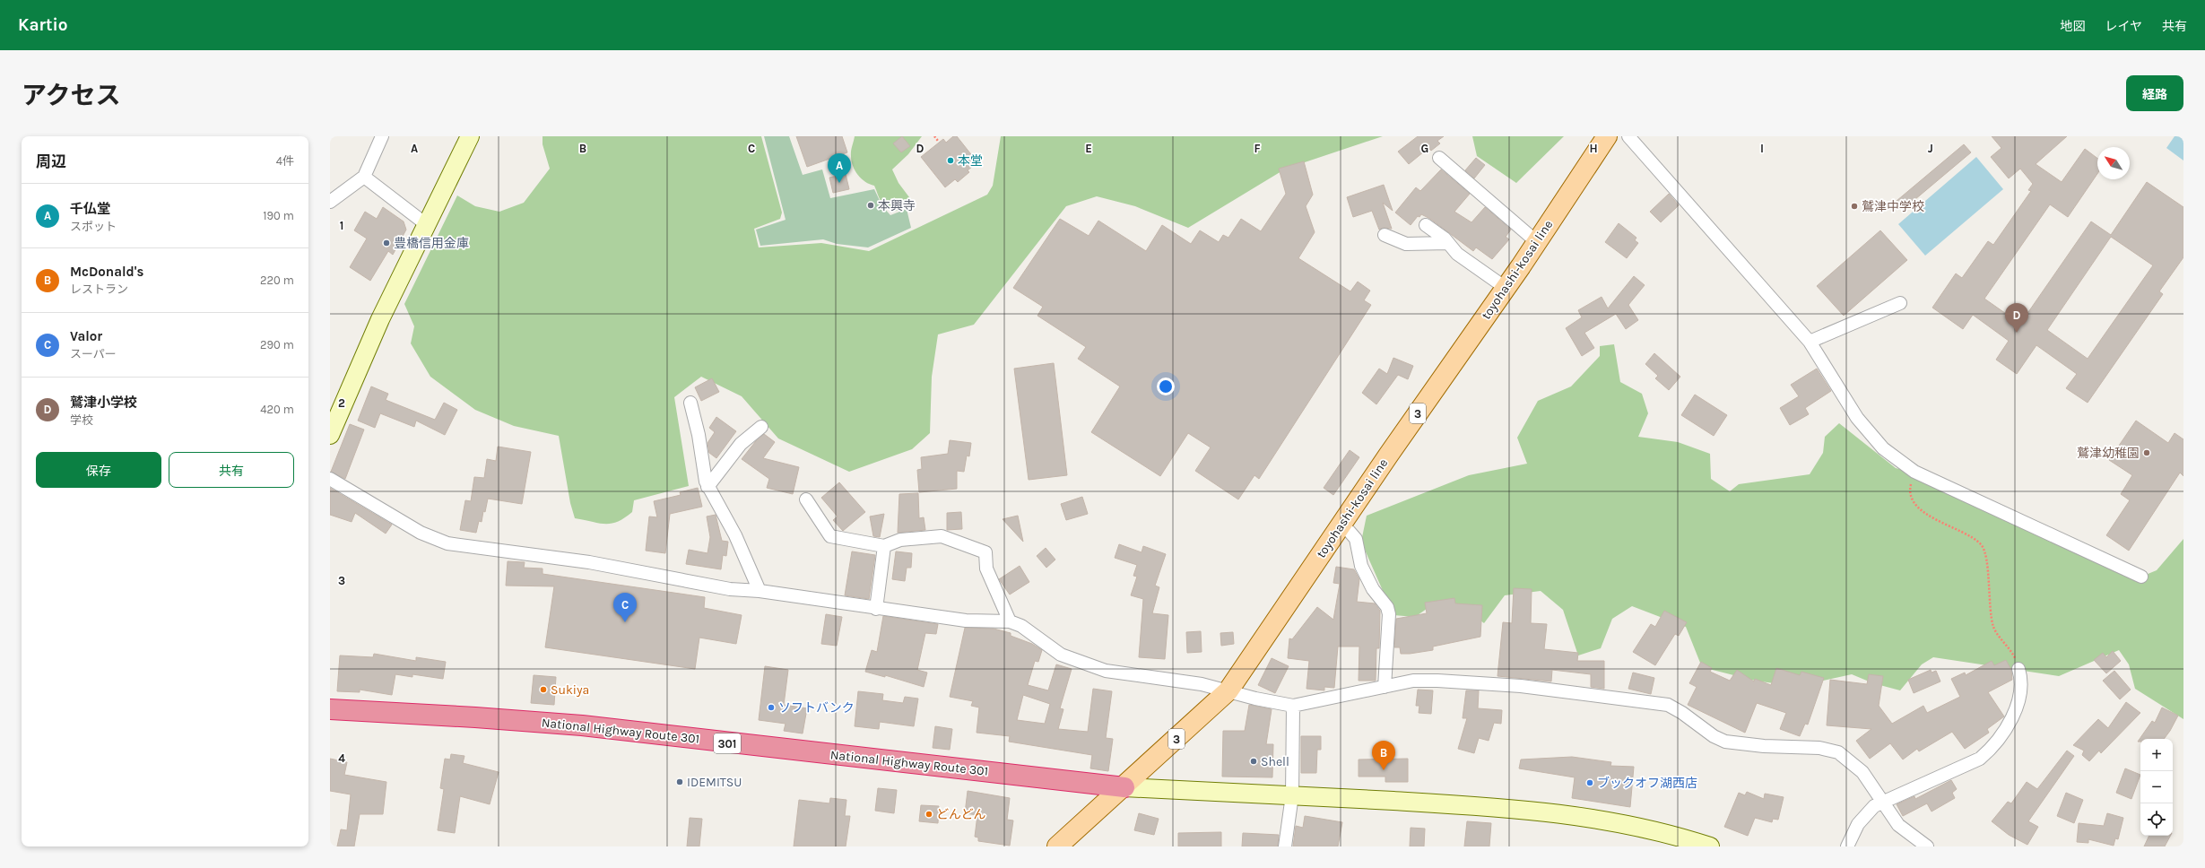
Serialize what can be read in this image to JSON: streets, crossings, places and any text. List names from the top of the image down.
{
  "streets": {
    "highway": ["National Highway Route 301", "301"],
    "main road": ["toyohashi-kosai line", "3"]
  },
  "crossings": [
    ["toyohashi-kosai line", "National Highway Route 301"]
  ],
  "places": [
    "本堂",
    "本興寺",
    "鷲津中学校",
    "豊橋信用金庫",
    "鷲津幼稚園",
    "Sukiya",
    "ソフトバンク",
    "Shell",
    "IDEMITSU",
    "ブックオフ湖西店",
    "どんどん"
  ],
  "north": "top left",
  "page": {
    "header": "Kartio",
    "nav": ["地図", "レイヤ", "共有"],
    "title": "アクセス",
    "buttons": [
      "経路",
      ["保存", "共有"]
    ],
    "heading": ["周辺", "4件"],
    "pins": [
      "A",
      "D",
      "C",
      "B"
    ],
    "list": [
      {
        "mark": "A",
        "name": "千仏堂",
        "note": "スポット",
        "value": "190 m"
      },
      {
        "mark": "B",
        "name": "McDonald's",
        "note": "レストラン",
        "value": "220 m"
      },
      {
        "mark": "C",
        "name": "Valor",
        "note": "スーパー",
        "value": "290 m"
      },
      {
        "mark": "D",
        "name": "鷲津小学校",
        "note": "学校",
        "value": "420 m"
      }
    ],
    "map_buttons": ["+", "−"]
  },
  "grid": {
    "columns": [
      "A",
      "B",
      "C",
      "D",
      "E",
      "F",
      "G",
      "H",
      "I",
      "J"
    ],
    "rows": [
      "1",
      "2",
      "3",
      "4"
    ]
  }
}
